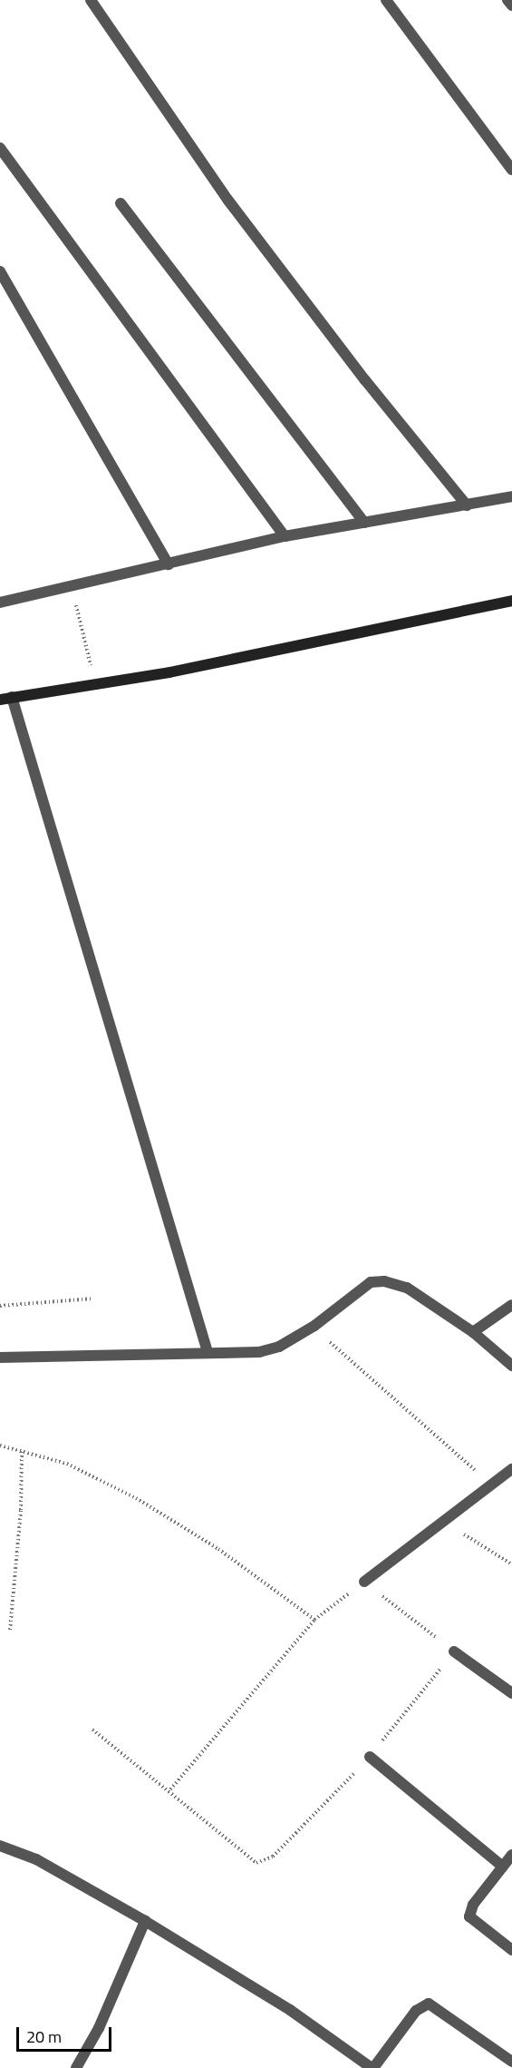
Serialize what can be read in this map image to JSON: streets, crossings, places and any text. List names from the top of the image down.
{
  "scale_bar": "20 m"
}
